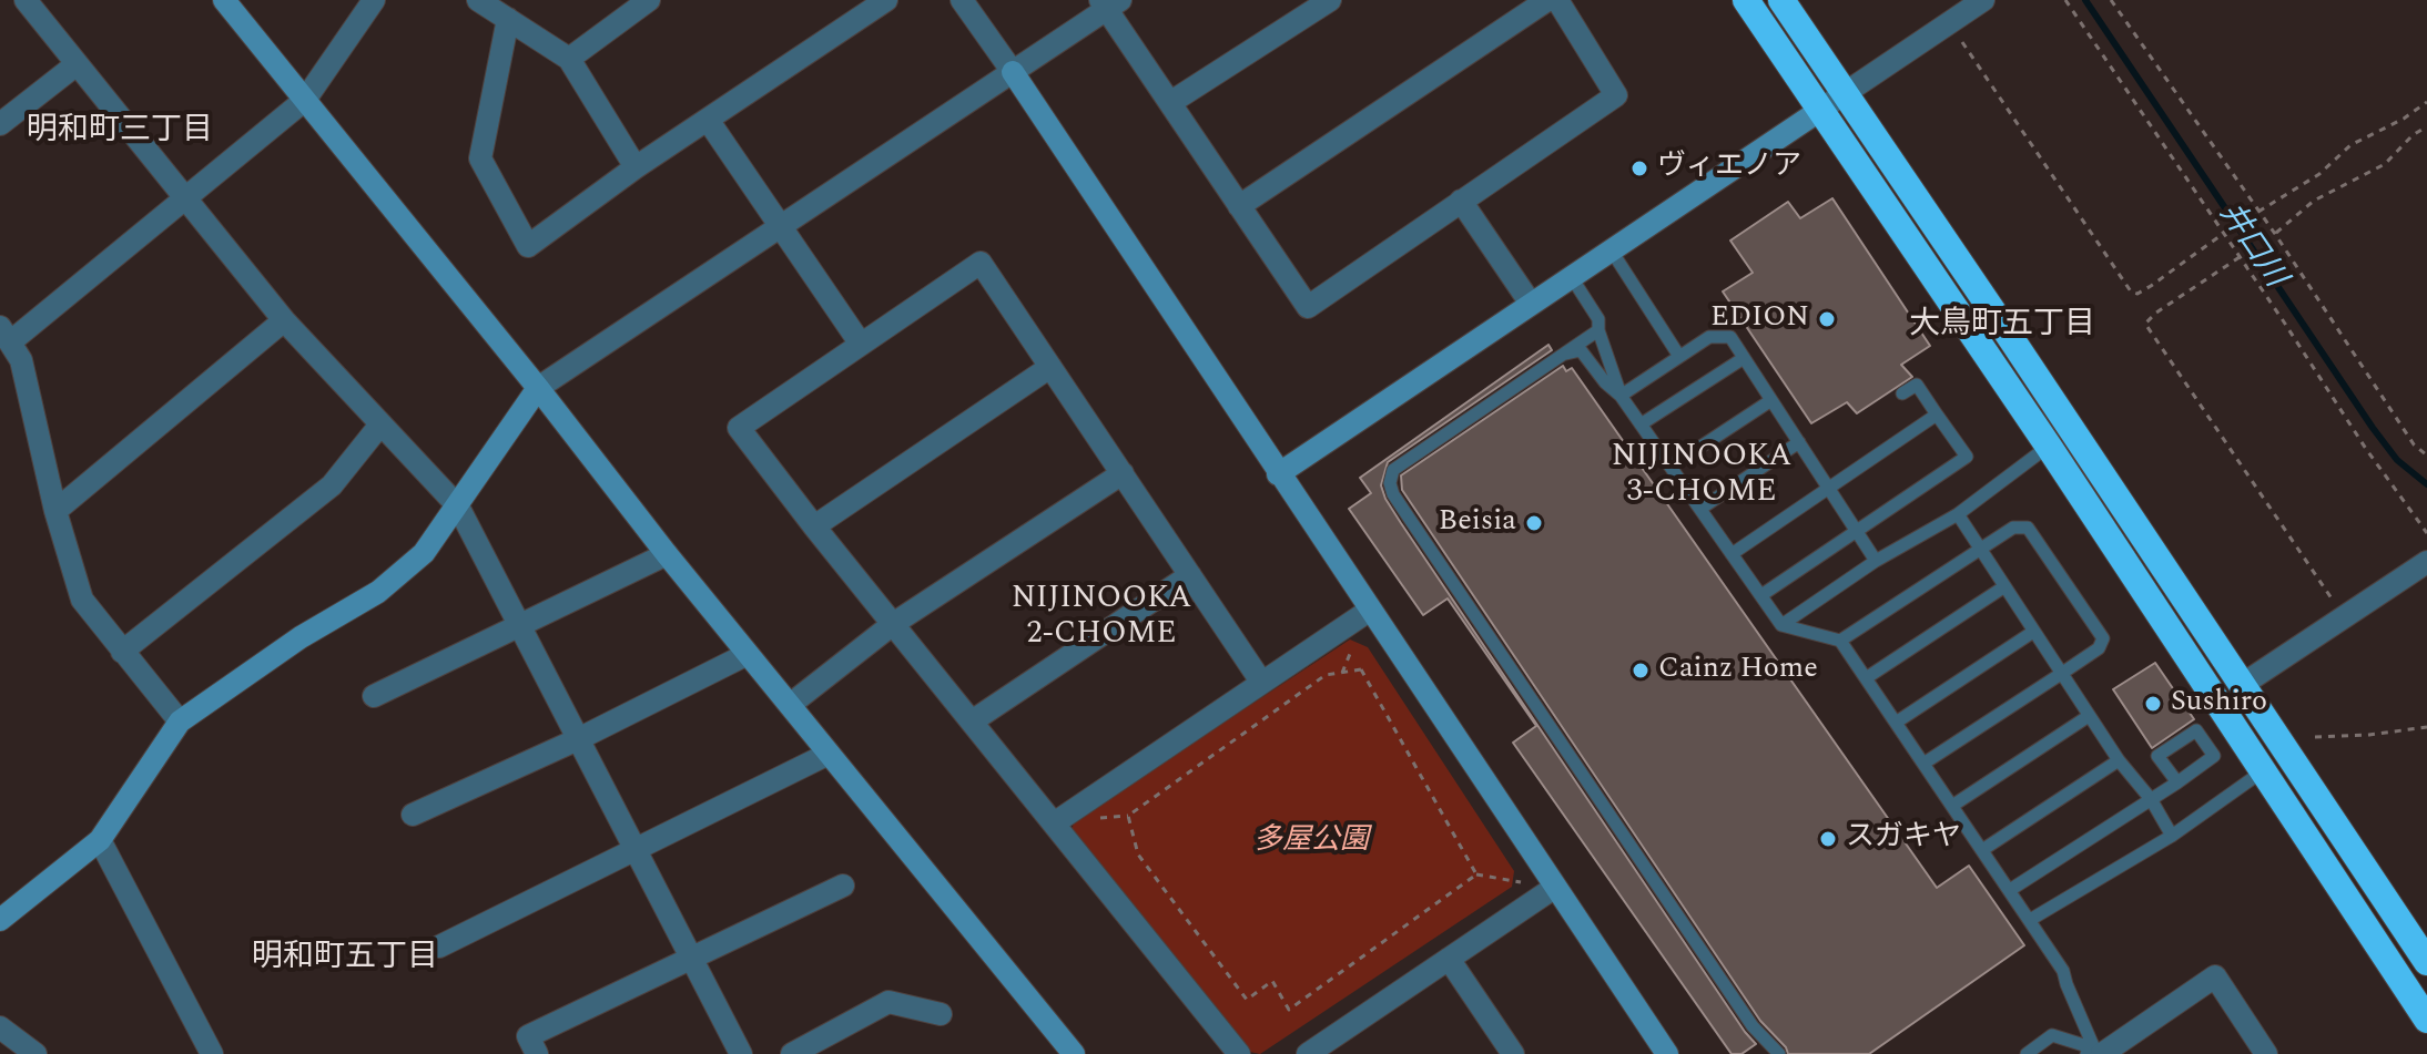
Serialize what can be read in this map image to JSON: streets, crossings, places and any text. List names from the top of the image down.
{
  "districts": [
    "明和町三丁目",
    "大鳥町五丁目",
    "NIJINOOKA 3-CHOME",
    "NIJINOOKA 2-CHOME",
    "明和町五丁目"
  ],
  "water": ["井口川"],
  "parks": ["多屋公園"],
  "places": [
    "ヴィエノア",
    "EDION",
    "Beisia",
    "Cainz Home",
    "Sushiro",
    "スガキヤ"
  ]
}
